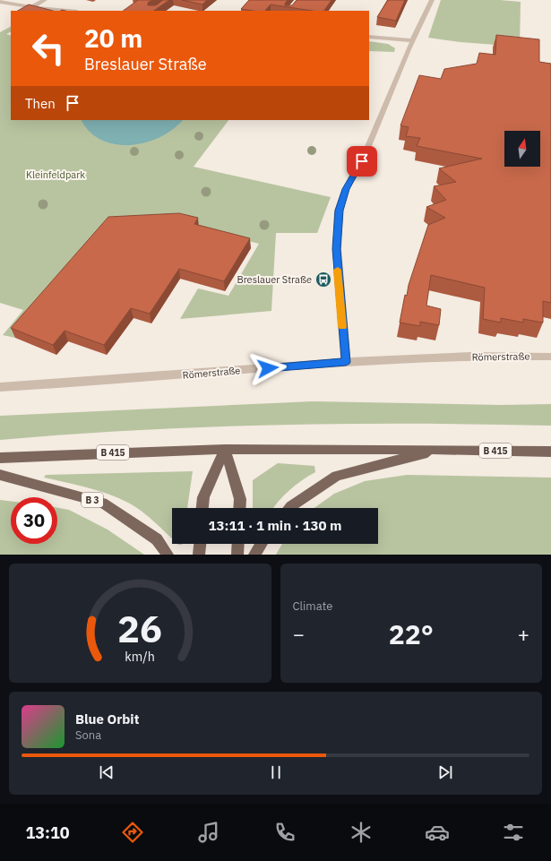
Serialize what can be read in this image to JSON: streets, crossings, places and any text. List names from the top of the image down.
{
  "streets": {
    "main road": ["B 415", "B 3"],
    "street": ["Römerstraße"]
  },
  "parks": ["Kleinfeldpark"],
  "places": {
    "bus stop": ["Breslauer Straße"]
  },
  "north": "top",
  "page": {
    "turn": ["20 m", "Breslauer Straße"],
    "then": "Then",
    "limit": "30",
    "trip": "13:11 · 1 min · 130 m",
    "tile": "Climate",
    "heat": ["−", "22°", "+"],
    "song": ["Blue Orbit", "Sona"],
    "tabs": "13:10",
    "gauge": ["26", "km/h"]
  }
}
